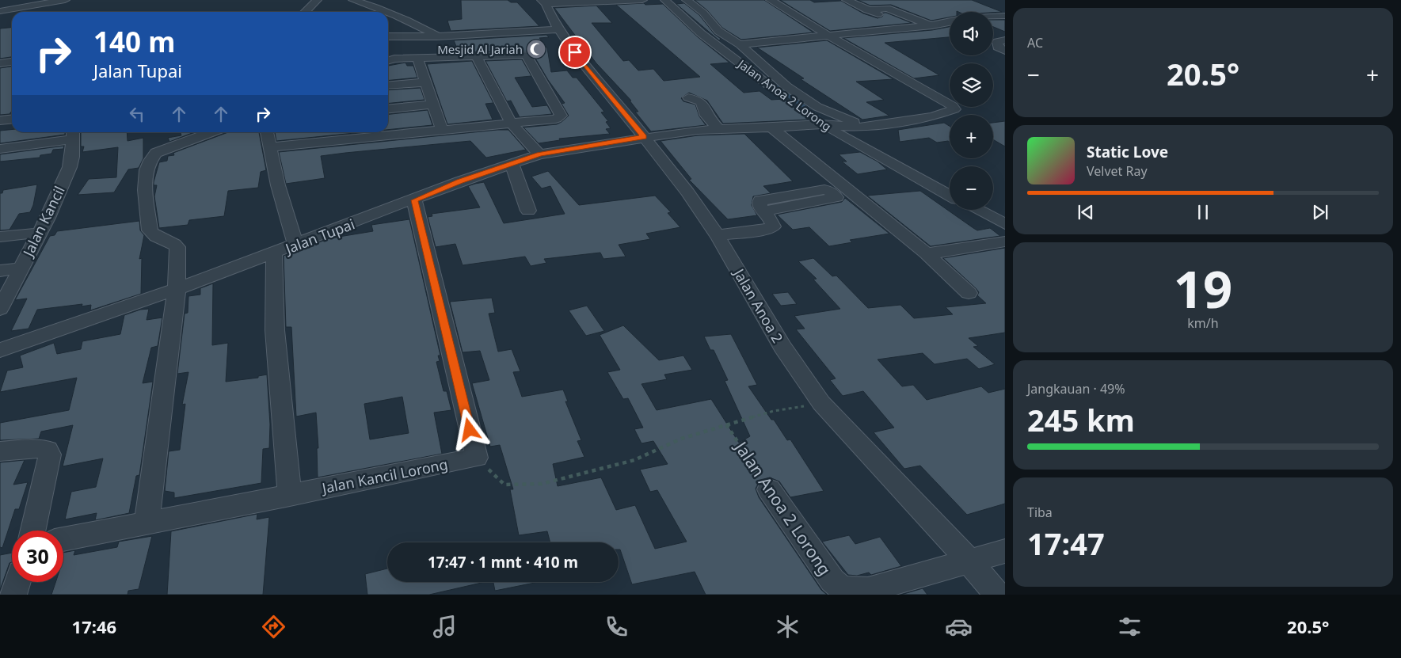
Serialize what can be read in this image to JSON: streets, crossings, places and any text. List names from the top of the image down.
{
  "streets": {
    "street": [
      "Jalan Anoa 2 Lorong",
      "Jalan Kancil",
      "Jalan Tupai",
      "Jalan Anoa 2",
      "Jalan Kancil Lorong"
    ]
  },
  "crossings": [
    ["Jalan Anoa 2 Lorong", "Jalan Tupai"],
    ["Jalan Anoa 2 Lorong", "Jalan Anoa 2"],
    ["Jalan Tupai", "Jalan Anoa 2"]
  ],
  "places": {
    "mosque": ["Mesjid Al Jariah"]
  },
  "page": {
    "tile": [
      "AC",
      ["19", "km/h"],
      ["Jangkauan · 49%", "245 km"],
      ["Tiba", "17:47"]
    ],
    "map_buttons": ["+", "−"],
    "turn": ["140 m", "Jalan Tupai"],
    "heat": ["−", "20.5°", "+"],
    "song": ["Static Love", "Velvet Ray"],
    "limit": "30",
    "trip": "17:47 · 1 mnt · 410 m",
    "tabs": ["17:46", "20.5°"]
  }
}
